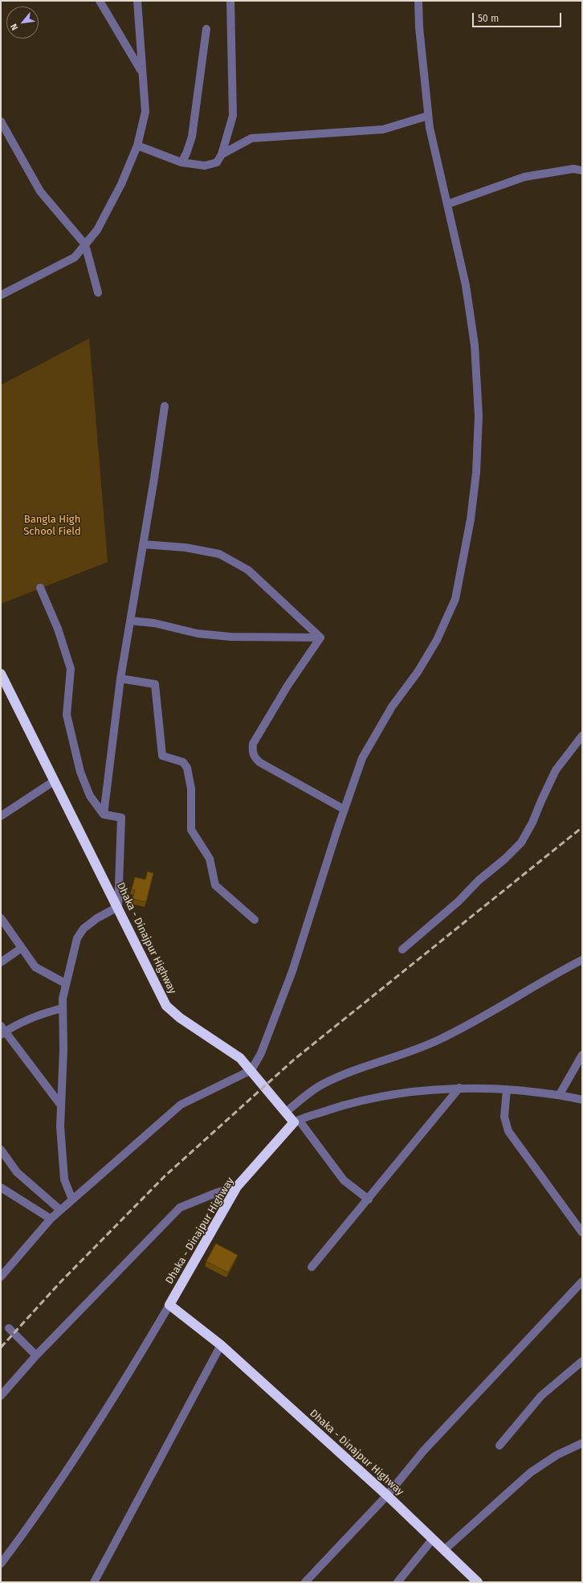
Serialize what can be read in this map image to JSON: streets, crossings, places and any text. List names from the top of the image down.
{
  "streets": {
    "highway": ["Dhaka - Dinajpur Highway"]
  },
  "parks": ["Bangla High School Field"],
  "scale_bar": "50 m",
  "north": "bottom left"
}
